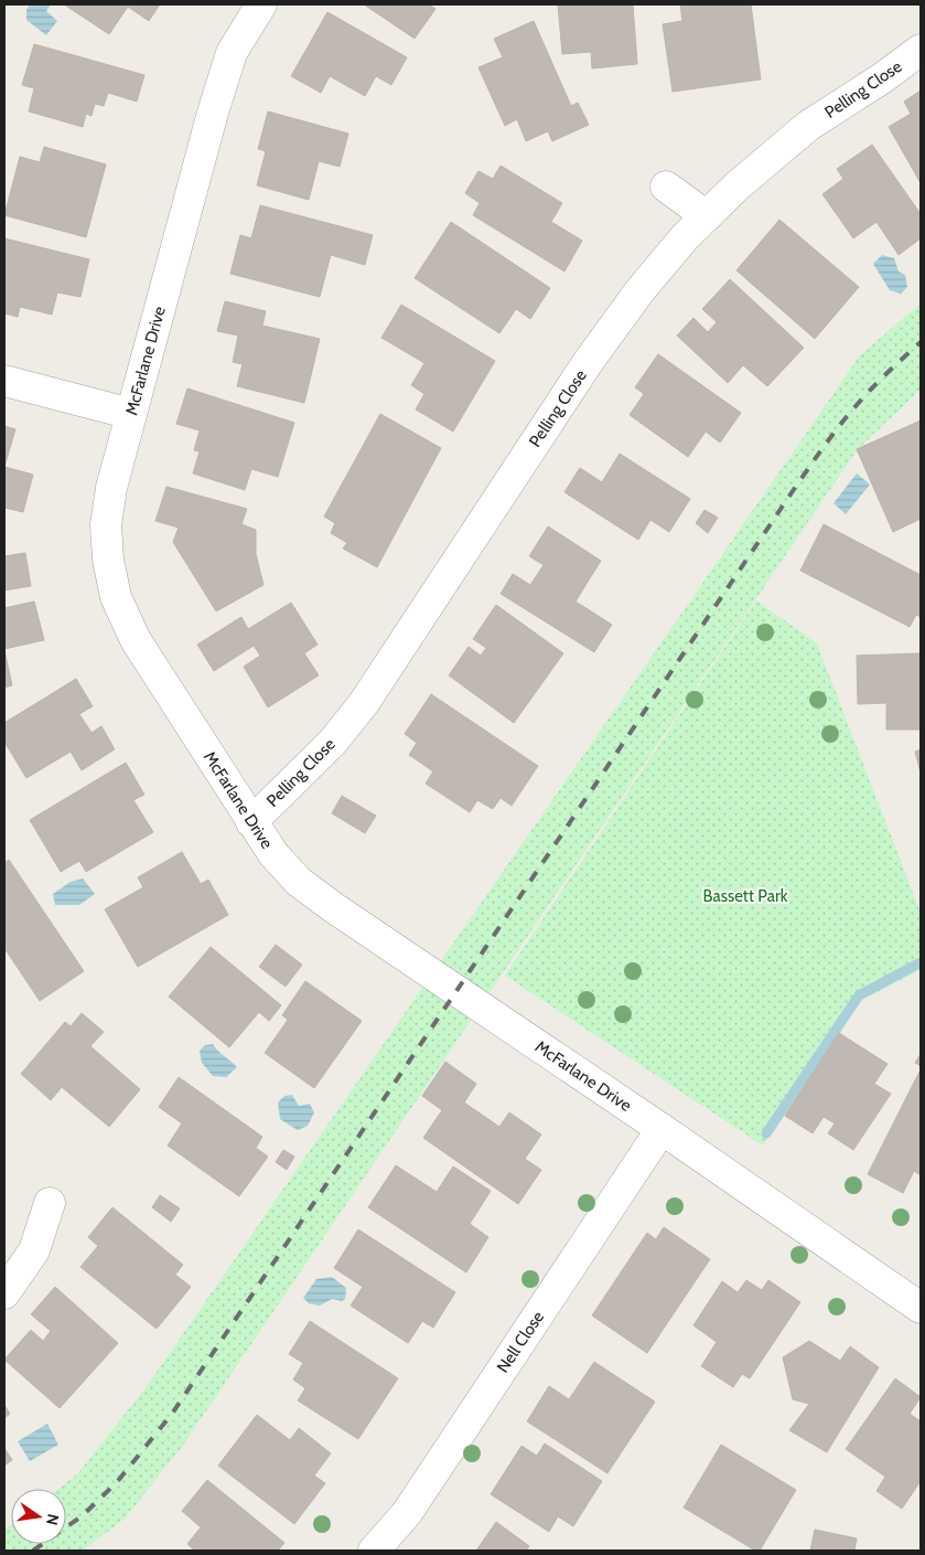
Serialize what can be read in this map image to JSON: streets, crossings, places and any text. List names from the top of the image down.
{
  "streets": {
    "street": ["Pelling Close", "McFarlane Drive", "Nell Close"]
  },
  "crossings": [
    ["Pelling Close", "McFarlane Drive"],
    ["McFarlane Drive", "Nell Close"]
  ],
  "parks": ["Bassett Park"],
  "north": "right"
}
